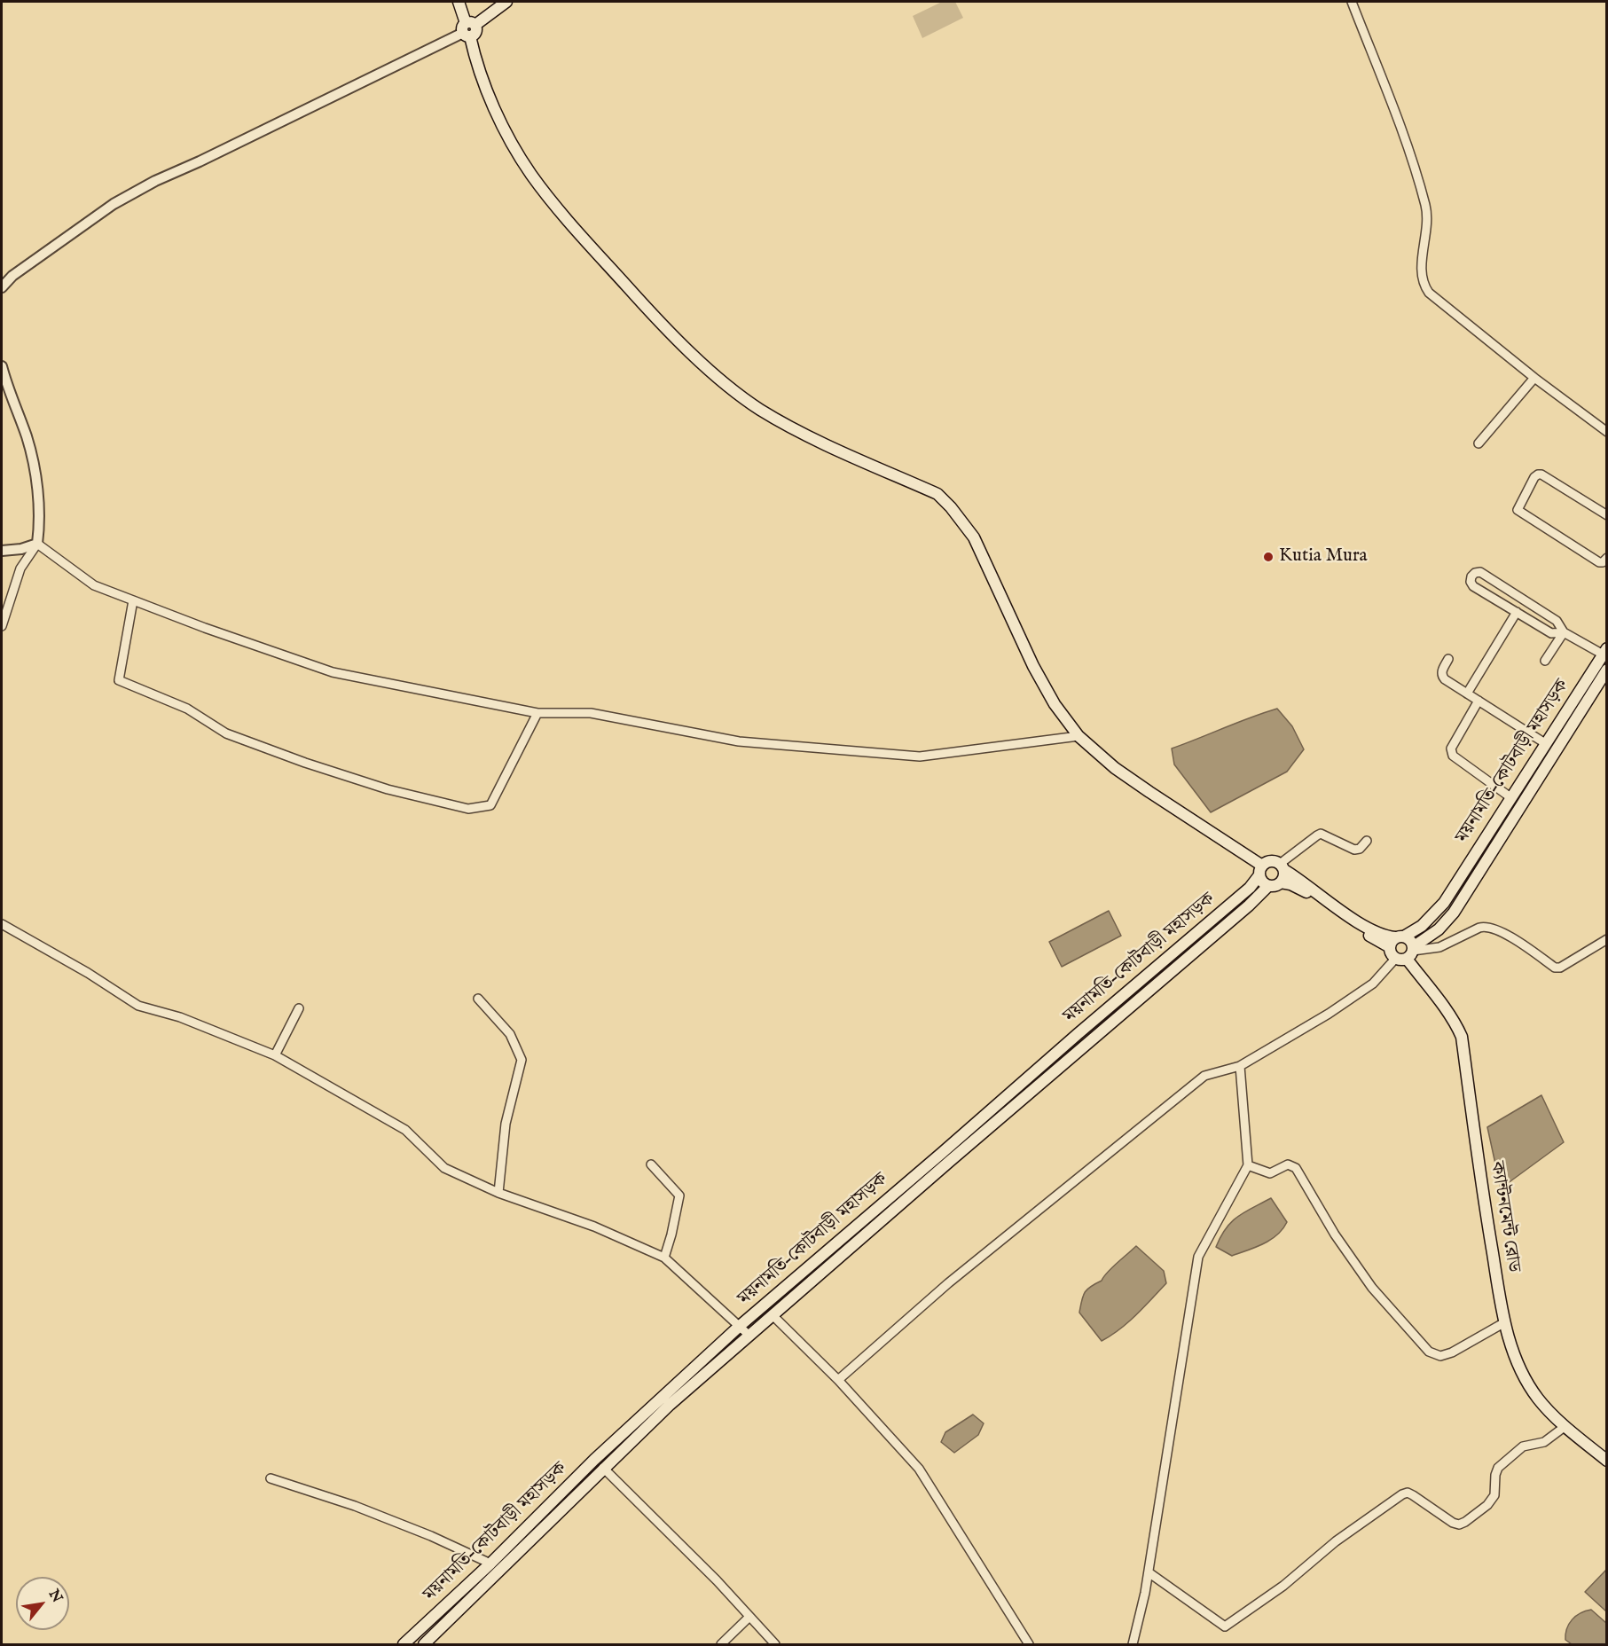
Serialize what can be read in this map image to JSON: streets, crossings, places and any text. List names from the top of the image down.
{
  "streets": {
    "main road": ["ময়নামতি–কোটবাড়ী মহাসড়ক", "ক্যান্টনমেন্ট রোড"]
  },
  "crossings": [
    ["ময়নামতি–কোটবাড়ী মহাসড়ক", "ক্যান্টনমেন্ট রোড"]
  ],
  "places": ["Kutia Mura"],
  "north": "top right"
}
